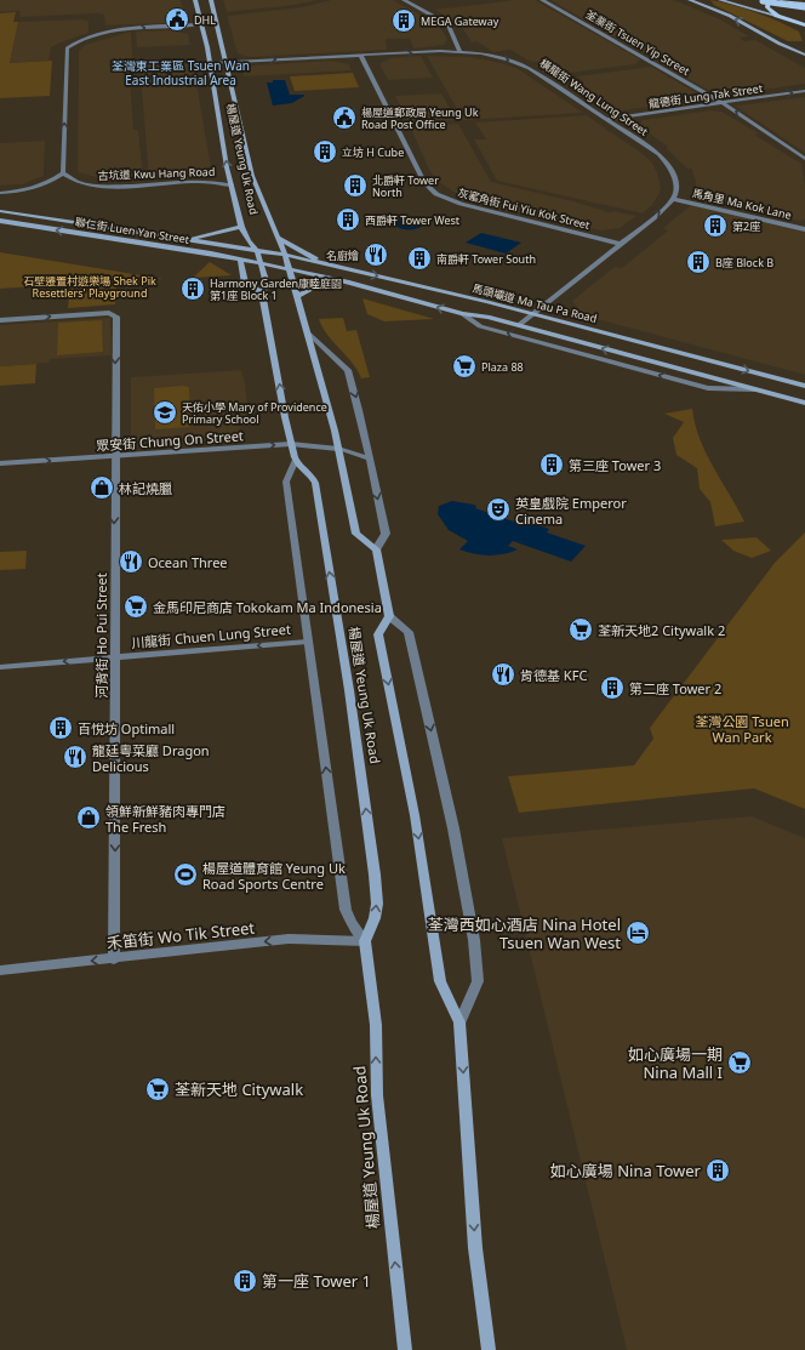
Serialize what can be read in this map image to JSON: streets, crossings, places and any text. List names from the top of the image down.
{
  "streets": {
    "main road": ["楊屋道 Yeung Uk Road", "聯仁街 Luen Yan Street", "馬頭壩道 Ma Tau Pa Road"],
    "street": [
      "荃業街 Tsuen Yip Street",
      "龍德街 Lung Tak Street",
      "橫龍街 Wang Lung Street",
      "古坑道 Kwu Hang Road",
      "馬角里 Ma Kok Lane",
      "灰窰角街 Fui Yiu Kok Street",
      "眾安街 Chung On Street",
      "河背街 Ho Pui Street",
      "川龍街 Chuen Lung Street",
      "禾笛街 Wo Tik Street"
    ]
  },
  "crossings": [
    ["荃業街 Tsuen Yip Street", "龍德街 Lung Tak Street"],
    ["龍德街 Lung Tak Street", "橫龍街 Wang Lung Street"],
    ["橫龍街 Wang Lung Street", "楊屋道 Yeung Uk Road"],
    ["橫龍街 Wang Lung Street", "馬角里 Ma Kok Lane"],
    ["橫龍街 Wang Lung Street", "灰窰角街 Fui Yiu Kok Street"],
    ["楊屋道 Yeung Uk Road", "古坑道 Kwu Hang Road"],
    ["楊屋道 Yeung Uk Road", "聯仁街 Luen Yan Street"],
    ["楊屋道 Yeung Uk Road", "馬頭壩道 Ma Tau Pa Road"],
    ["楊屋道 Yeung Uk Road", "眾安街 Chung On Street"],
    ["楊屋道 Yeung Uk Road", "川龍街 Chuen Lung Street"],
    ["楊屋道 Yeung Uk Road", "禾笛街 Wo Tik Street"],
    ["聯仁街 Luen Yan Street", "馬頭壩道 Ma Tau Pa Road"],
    ["眾安街 Chung On Street", "河背街 Ho Pui Street"],
    ["河背街 Ho Pui Street", "川龍街 Chuen Lung Street"],
    ["河背街 Ho Pui Street", "禾笛街 Wo Tik Street"]
  ],
  "one_way": [
    "龍德街 Lung Tak Street",
    "橫龍街 Wang Lung Street",
    "眾安街 Chung On Street",
    "河背街 Ho Pui Street",
    "川龍街 Chuen Lung Street",
    "禾笛街 Wo Tik Street"
  ],
  "districts": ["荃灣東工業區 Tsuen Wan East Industrial Area"],
  "parks": ["石壁遷置村遊樂場 Shek Pik Resettlers' Playground", "荃灣公園 Tsuen Wan Park"],
  "places": {
    "public building": ["DHL", "楊屋道郵政局 Yeung Uk Road Post Office"],
    "building": [
      "MEGA Gateway",
      "立坊 H Cube",
      "北爵軒 Tower North",
      "西爵軒 Tower West",
      "第2座",
      "南爵軒 Tower South",
      "B座 Block B",
      "Harmony Garden康睦庭園 第1座 Block 1",
      "第三座 Tower 3",
      "第二座 Tower 2",
      "百悅坊 Optimall",
      "如心廣場 Nina Tower",
      "第一座 Tower 1"
    ],
    "restaurant": [
      "名廚燴",
      "Ocean Three",
      "肯德基 KFC",
      "龍廷粵菜廳 Dragon Delicious"
    ],
    "supermarket": [
      "Plaza 88",
      "金馬印尼商店 Tokokam Ma Indonesia",
      "荃新天地2 Citywalk 2",
      "如心廣場一期 Nina Mall I",
      "荃新天地 Citywalk"
    ],
    "school or university": ["天佑小學 Mary of Providence Primary School"],
    "shop": ["林記燒臘", "領鮮新鮮豬肉專門店 The Fresh"],
    "theatre": ["英皇戲院 Emperor Cinema"],
    "sports": ["楊屋道體育館 Yeung Uk Road Sports Centre"],
    "hotel": ["荃灣西如心酒店 Nina Hotel Tsuen Wan West"]
  }
}
